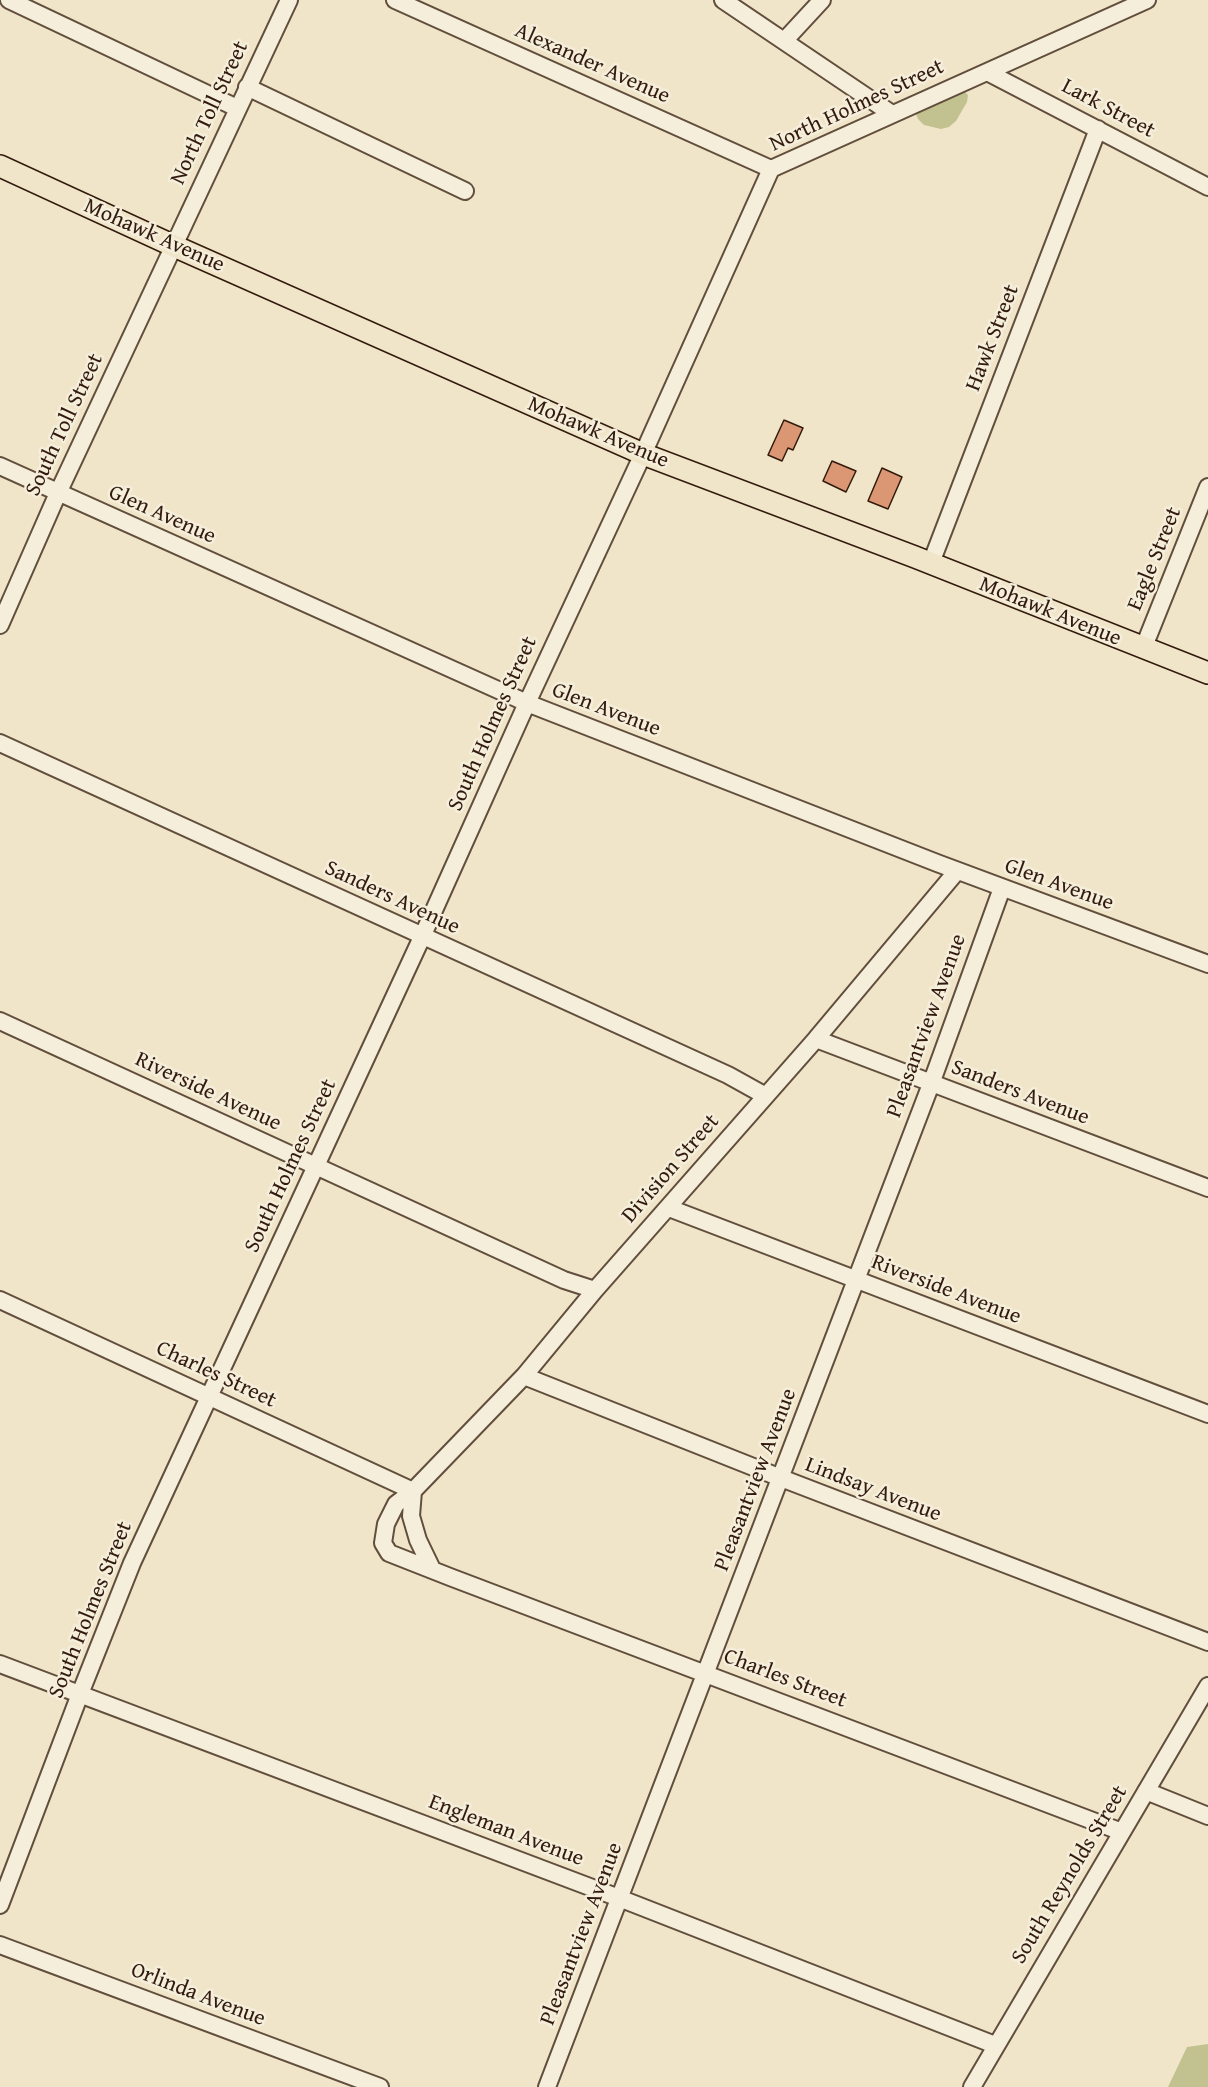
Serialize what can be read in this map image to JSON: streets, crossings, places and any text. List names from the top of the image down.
{
  "streets": {
    "main road": ["Mohawk Avenue"],
    "street": [
      "Alexander Avenue",
      "North Holmes Street",
      "Lark Street",
      "North Toll Street",
      "Hawk Street",
      "South Toll Street",
      "Glen Avenue",
      "Eagle Street",
      "South Holmes Street",
      "Sanders Avenue",
      "Pleasantview Avenue",
      "Riverside Avenue",
      "Division Street",
      "Charles Street",
      "Lindsay Avenue",
      "Engleman Avenue",
      "South Reynolds Street",
      "Orlinda Avenue"
    ]
  },
  "crossings": [
    ["Alexander Avenue", "North Holmes Street"],
    ["North Holmes Street", "Lark Street"],
    ["North Holmes Street", "Mohawk Avenue"],
    ["North Holmes Street", "South Holmes Street"],
    ["Lark Street", "Hawk Street"],
    ["North Toll Street", "Mohawk Avenue"],
    ["North Toll Street", "South Toll Street"],
    ["Mohawk Avenue", "Hawk Street"],
    ["Mohawk Avenue", "South Toll Street"],
    ["Mohawk Avenue", "Eagle Street"],
    ["Mohawk Avenue", "South Holmes Street"],
    ["South Toll Street", "Glen Avenue"],
    ["Glen Avenue", "South Holmes Street"],
    ["Glen Avenue", "Pleasantview Avenue"],
    ["Glen Avenue", "Division Street"],
    ["South Holmes Street", "Sanders Avenue"],
    ["South Holmes Street", "Riverside Avenue"],
    ["South Holmes Street", "Charles Street"],
    ["South Holmes Street", "Engleman Avenue"],
    ["Sanders Avenue", "Pleasantview Avenue"],
    ["Sanders Avenue", "Division Street"],
    ["Pleasantview Avenue", "Riverside Avenue"],
    ["Pleasantview Avenue", "Charles Street"],
    ["Pleasantview Avenue", "Lindsay Avenue"],
    ["Pleasantview Avenue", "Engleman Avenue"],
    ["Riverside Avenue", "Division Street"],
    ["Division Street", "Charles Street"],
    ["Division Street", "Lindsay Avenue"],
    ["Charles Street", "South Reynolds Street"],
    ["Engleman Avenue", "South Reynolds Street"]
  ]
}
